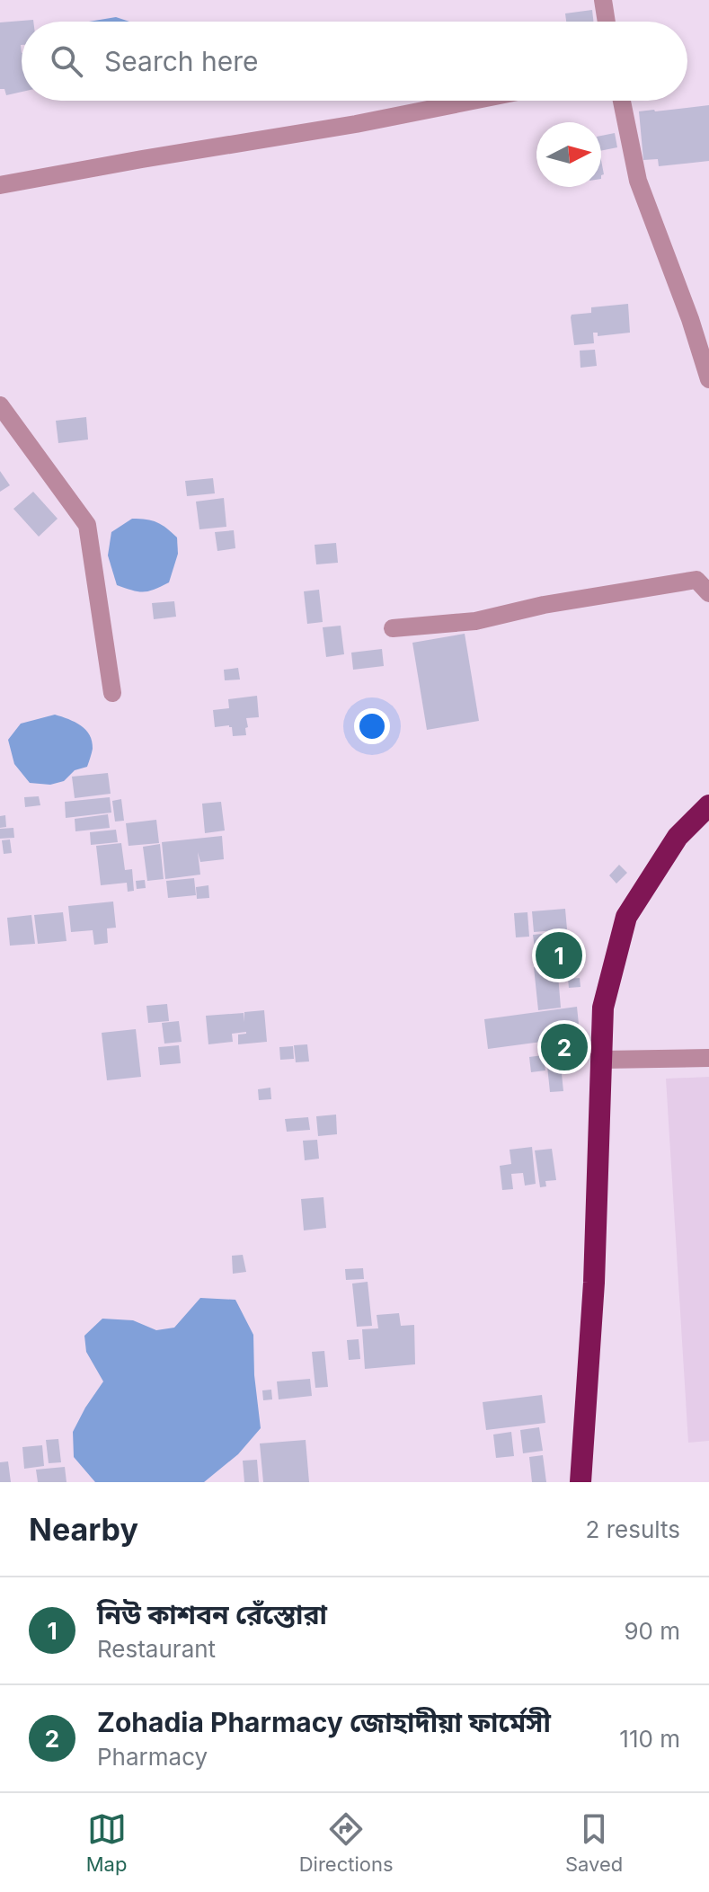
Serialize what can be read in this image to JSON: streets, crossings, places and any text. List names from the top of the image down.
{
  "north": "right",
  "page": {
    "search": "Search here",
    "pins": ["1", "2"],
    "heading": ["Nearby", "2 results"],
    "list": [
      {
        "mark": "1",
        "name": "নিউ কাশবন রেঁস্তোরা",
        "note": "Restaurant",
        "value": "90 m"
      },
      {
        "mark": "2",
        "name": "Zohadia Pharmacy জোহাদীয়া ফার্মেসী",
        "note": "Pharmacy",
        "value": "110 m"
      }
    ],
    "nav": ["Map", "Directions", "Saved"]
  }
}
